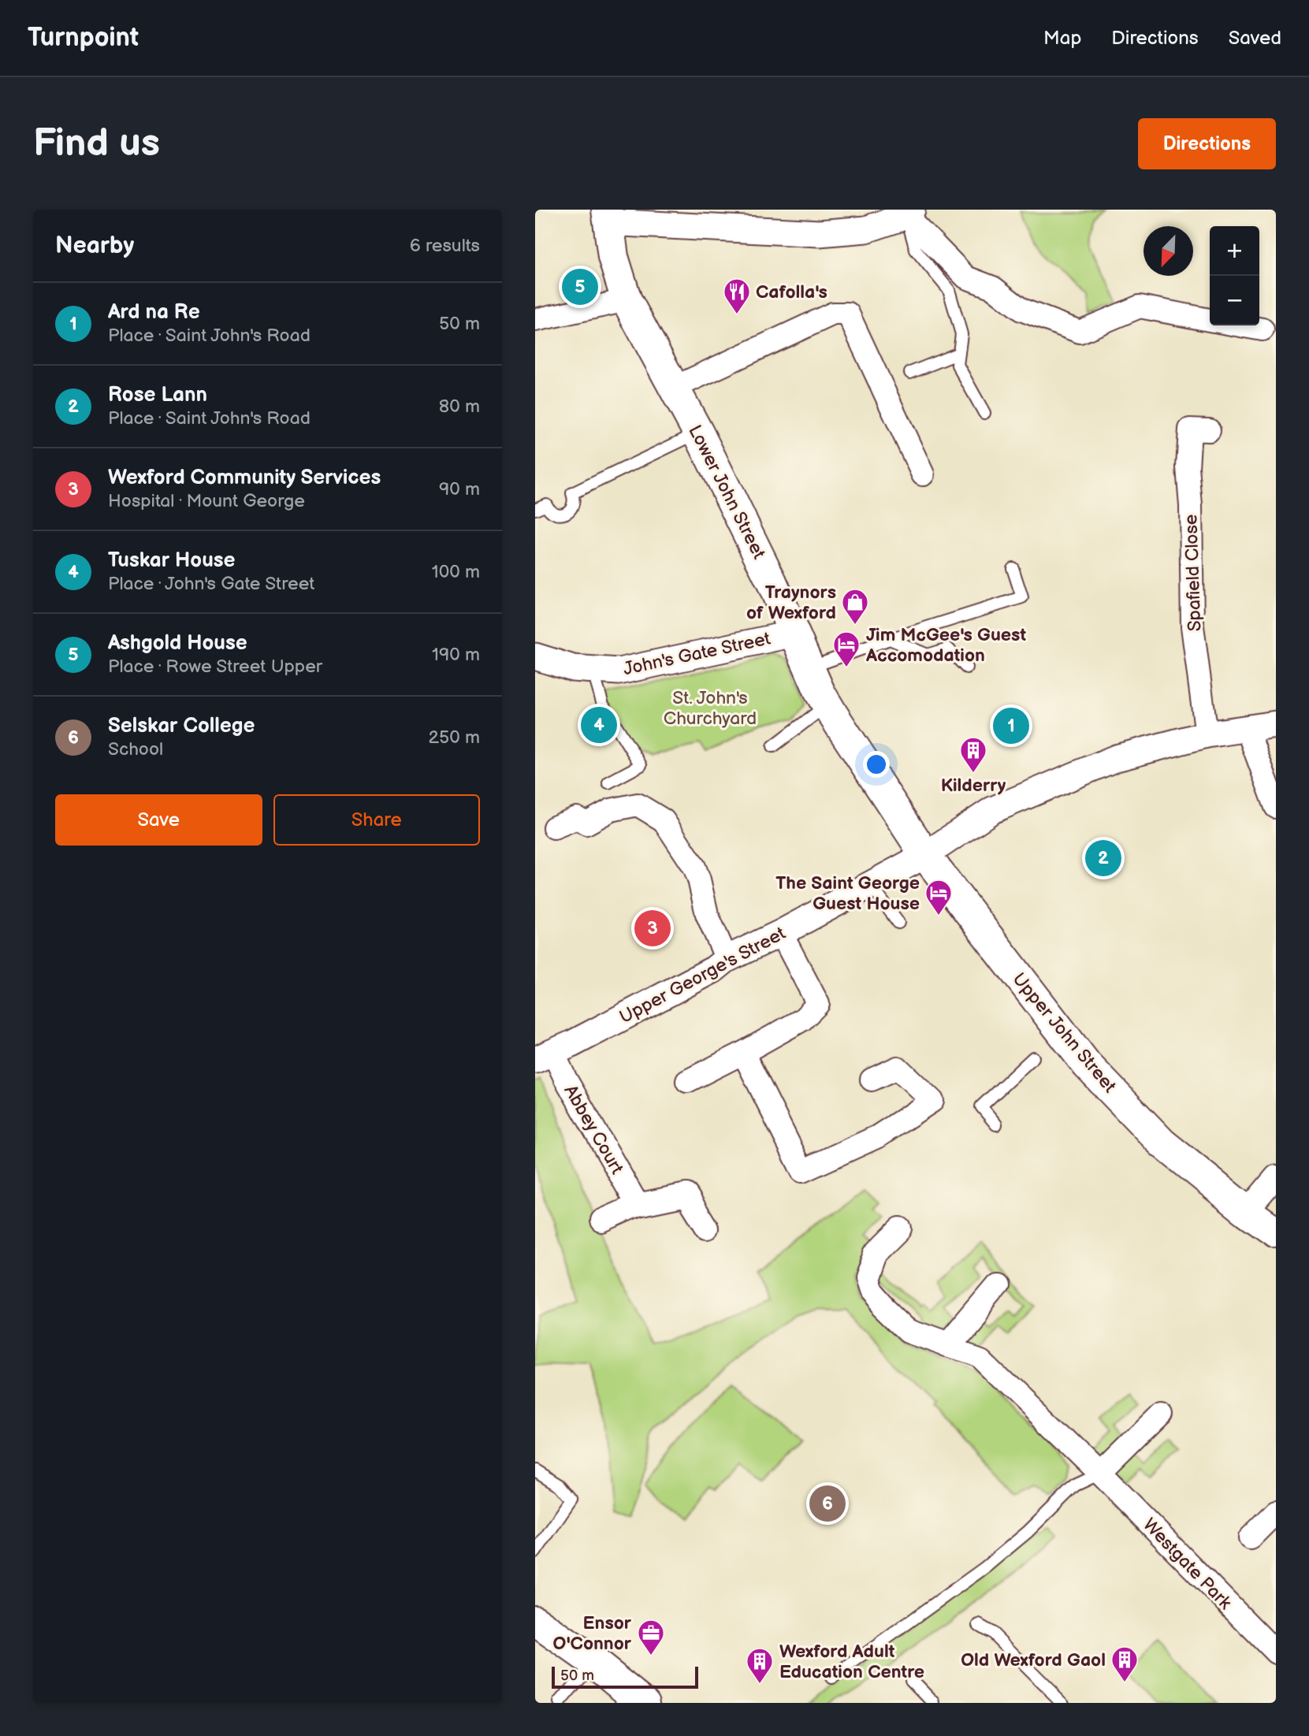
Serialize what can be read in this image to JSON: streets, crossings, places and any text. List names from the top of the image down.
{
  "streets": {
    "main road": ["Lower John Street", "Upper John Street"],
    "street": [
      "Spafield Close",
      "John's Gate Street",
      "Upper George's Street",
      "Abbey Court",
      "Westgate Park"
    ]
  },
  "crossings": [
    ["Lower John Street", "John's Gate Street"],
    ["Lower John Street", "Upper George's Street"],
    ["Lower John Street", "Upper John Street"],
    ["Spafield Close", "Upper George's Street"],
    ["Upper George's Street", "Upper John Street"],
    ["Upper George's Street", "Abbey Court"]
  ],
  "parks": ["St. John's Churchyard"],
  "places": {
    "restaurant": ["Cafolla's"],
    "shop": ["Traynors of Wexford"],
    "hotel": ["Jim McGee's Guest Accomodation", "The Saint George Guest House"],
    "building": ["Kilderry", "Old Wexford Gaol", "Wexford Adult Education Centre"],
    "office": ["Ensor O'Connor"]
  },
  "scale_bar": "50 m",
  "north": "bottom left",
  "page": {
    "header": "Turnpoint",
    "nav": ["Map", "Directions", "Saved"],
    "buttons": [
      "Directions",
      ["Save", "Share"]
    ],
    "title": "Find us",
    "heading": ["Nearby", "6 results"],
    "map_buttons": ["+", "−"],
    "pins": [
      "5",
      "4",
      "1",
      "2",
      "3",
      "6"
    ],
    "list": [
      {
        "mark": "1",
        "name": "Ard na Re",
        "note": "Place · Saint John's Road",
        "value": "50 m"
      },
      {
        "mark": "2",
        "name": "Rose Lann",
        "note": "Place · Saint John's Road",
        "value": "80 m"
      },
      {
        "mark": "3",
        "name": "Wexford Community Services",
        "note": "Hospital · Mount George",
        "value": "90 m"
      },
      {
        "mark": "4",
        "name": "Tuskar House",
        "note": "Place · John's Gate Street",
        "value": "100 m"
      },
      {
        "mark": "5",
        "name": "Ashgold House",
        "note": "Place · Rowe Street Upper",
        "value": "190 m"
      },
      {
        "mark": "6",
        "name": "Selskar College",
        "note": "School",
        "value": "250 m"
      }
    ],
    "scale": "50 m"
  }
}
